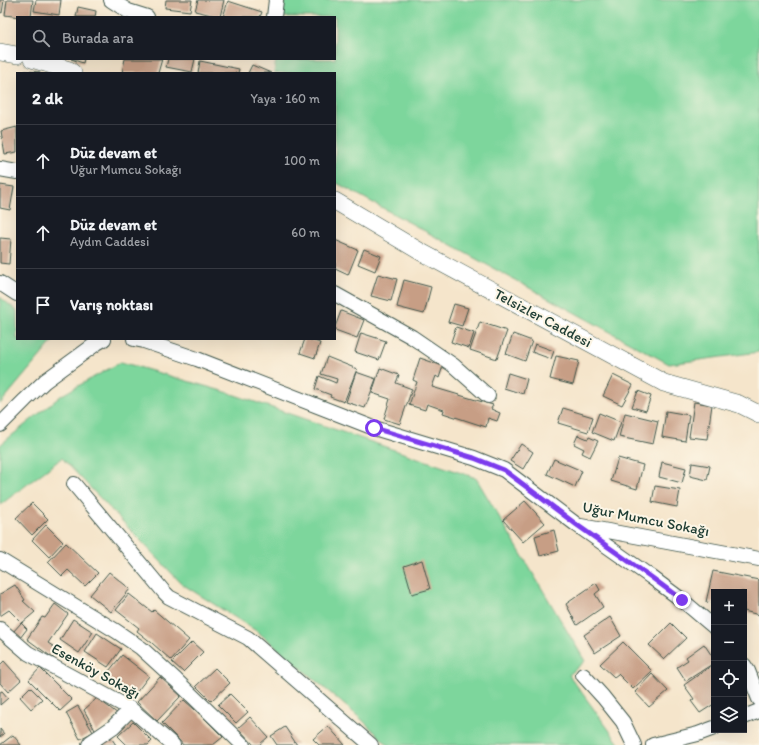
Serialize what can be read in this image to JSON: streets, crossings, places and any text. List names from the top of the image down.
{
  "streets": {
    "street": ["Telsizler Caddesi", "Uğur Mumcu Sokağı", "Esenköy Sokağı"]
  },
  "page": {
    "search": "Burada ara",
    "heading": ["2 dk", "Yaya · 160 m"],
    "list": [
      ["Düz devam et", "Uğur Mumcu Sokağı", "100 m"],
      ["Düz devam et", "Aydın Caddesi", "60 m"],
      "Varış noktası"
    ],
    "map_buttons": ["+", "−"]
  }
}
